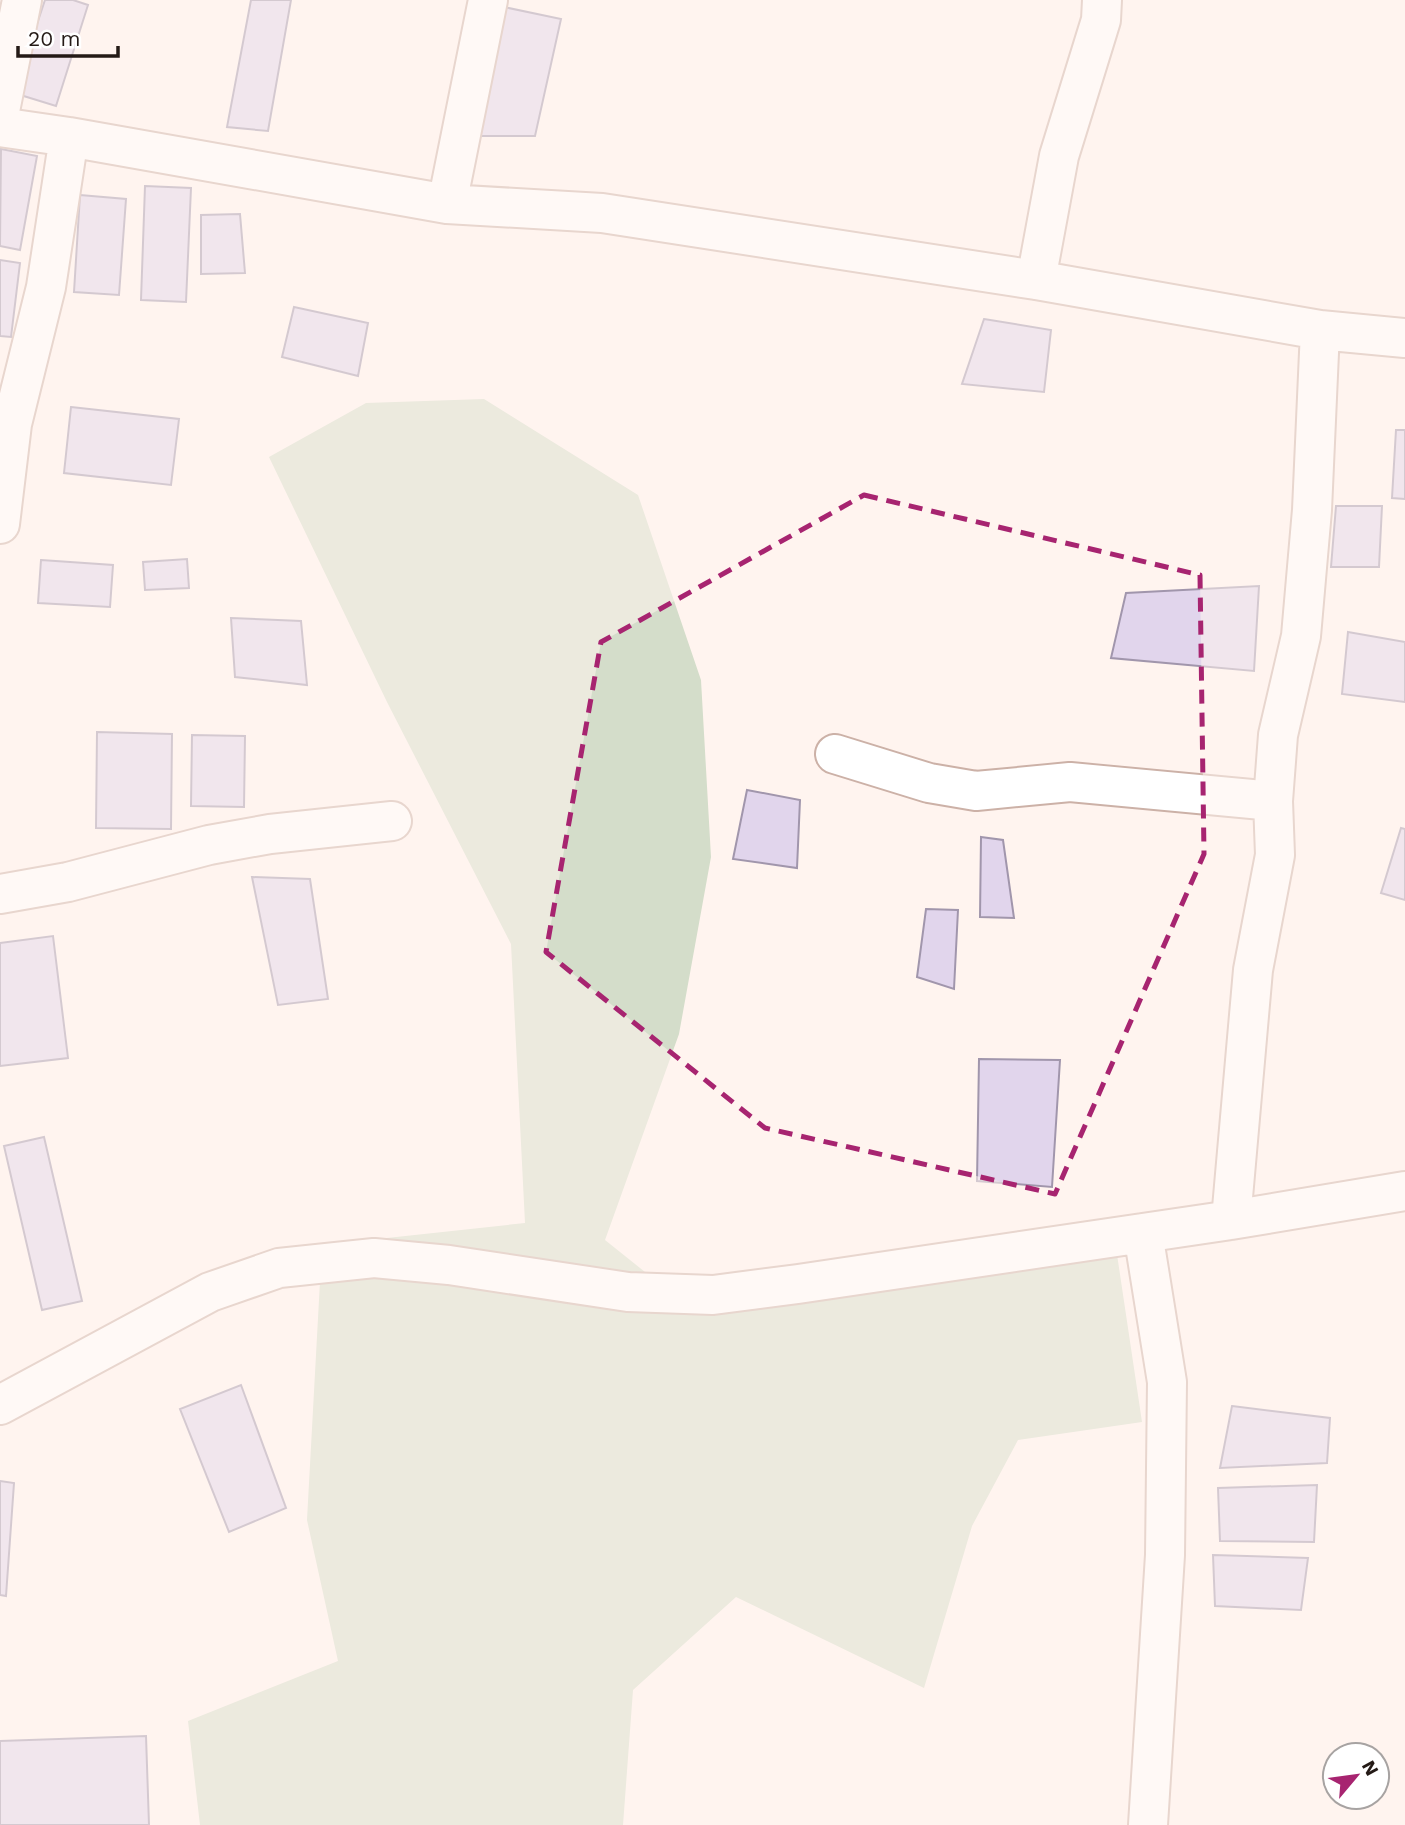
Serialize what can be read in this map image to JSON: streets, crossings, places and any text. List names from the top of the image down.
{
  "scale_bar": "20 m",
  "north": "top right"
}
